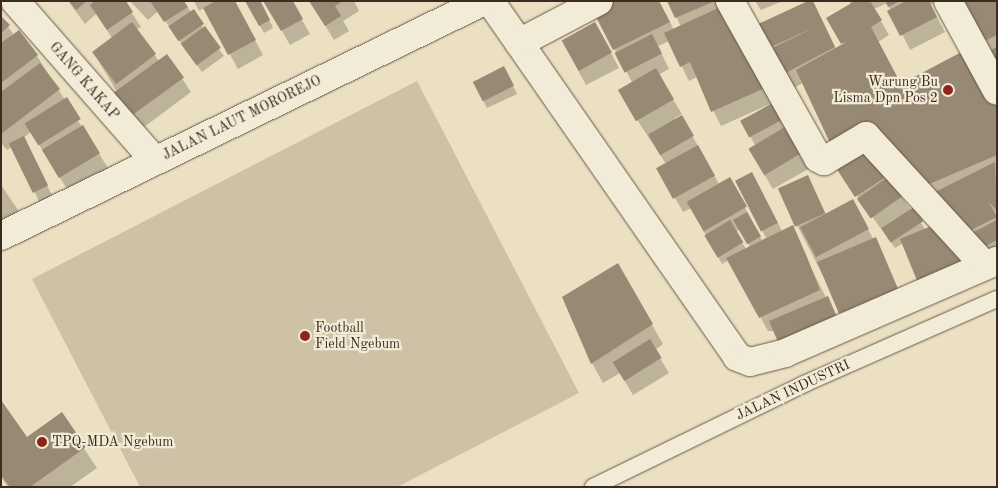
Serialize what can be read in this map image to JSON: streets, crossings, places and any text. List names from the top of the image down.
{
  "streets": {
    "street": ["GANG KAKAP", "JALAN LAUT MOROREJO"],
    "lane": ["JALAN INDUSTRI"]
  },
  "crossings": [
    ["GANG KAKAP", "JALAN LAUT MOROREJO"]
  ],
  "places": ["Warung Bu Lisma Dpn Pos 2", "Football Field Ngebum", "TPQ-MDA Ngebum"]
}
